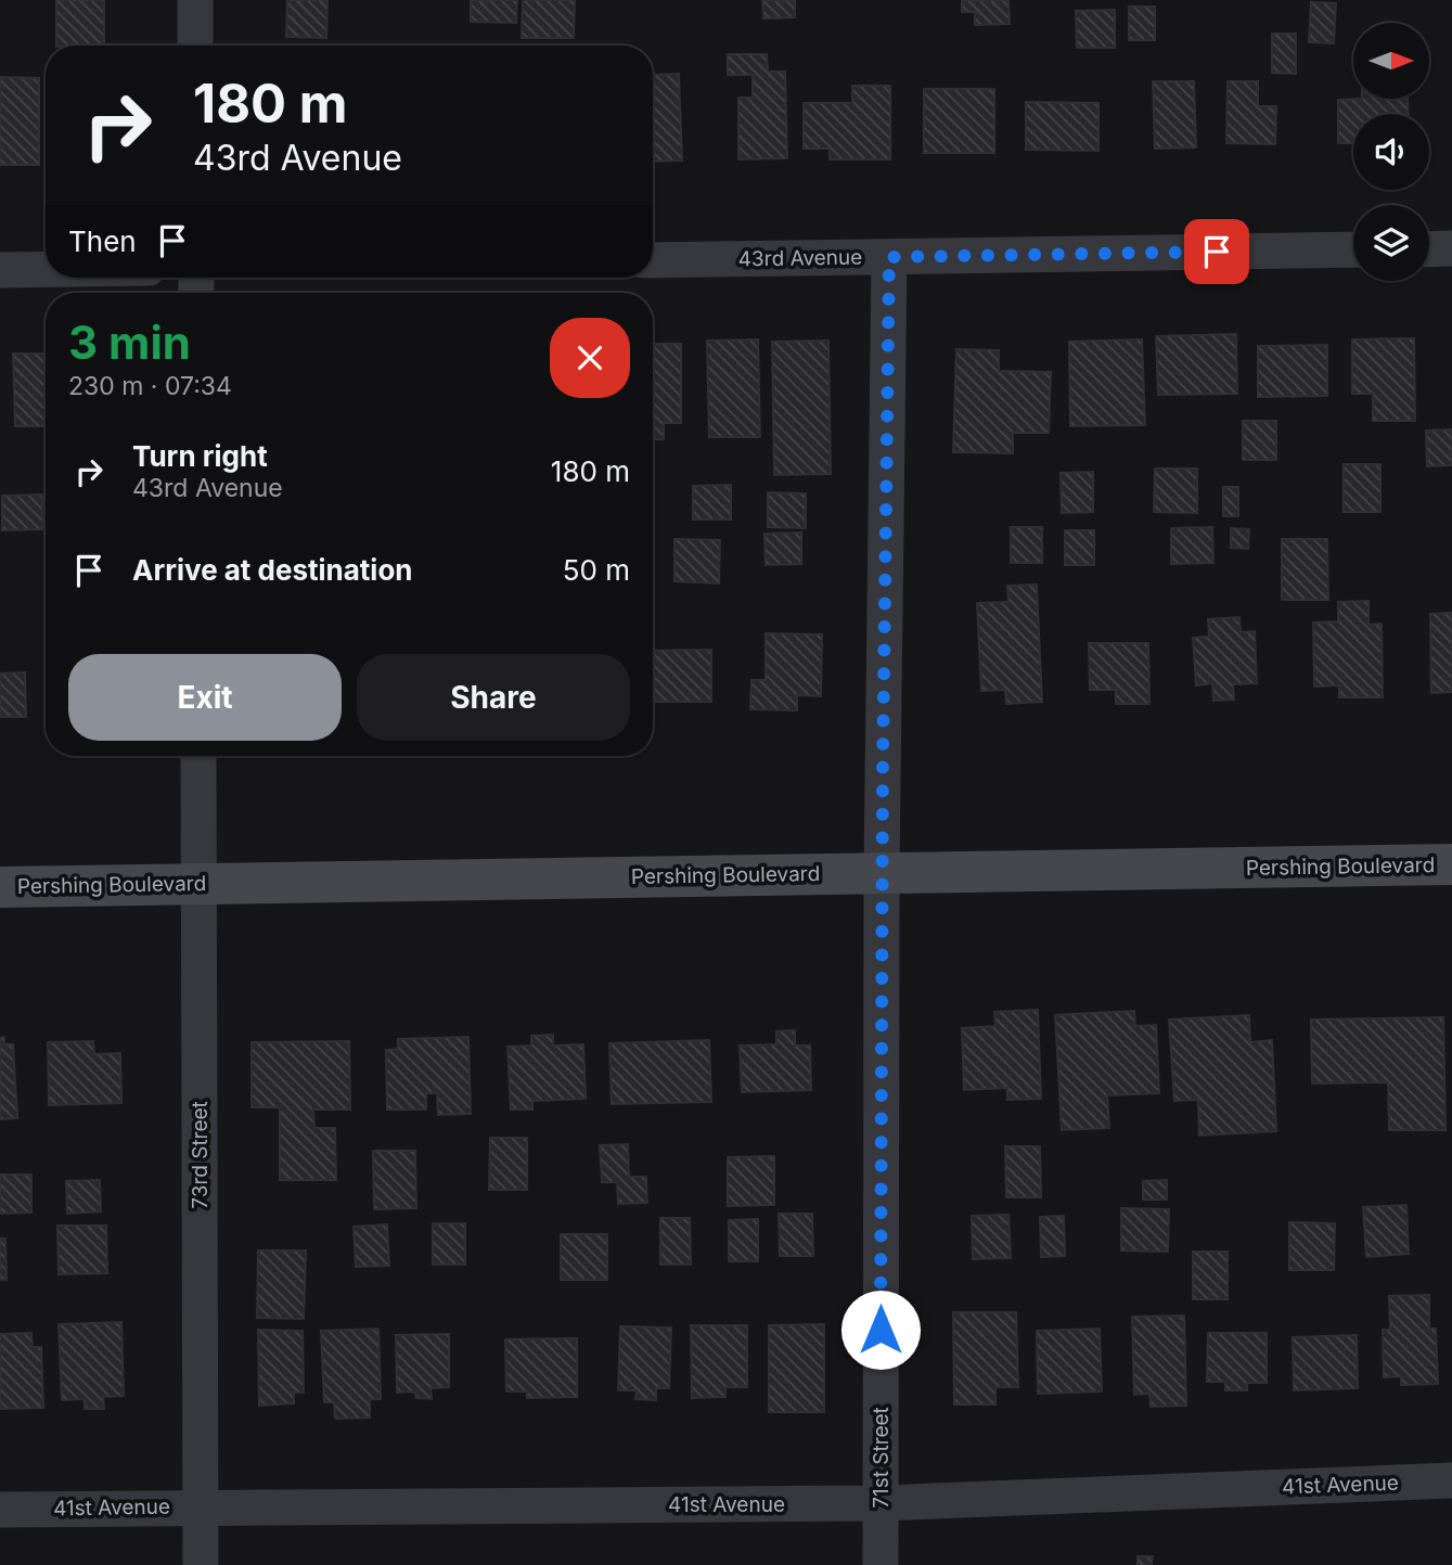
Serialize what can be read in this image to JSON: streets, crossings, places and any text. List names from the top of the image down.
{
  "streets": {
    "street": [
      "43rd Avenue",
      "Pershing Boulevard",
      "73rd Street",
      "71st Street",
      "41st Avenue"
    ]
  },
  "crossings": [
    ["43rd Avenue", "71st Street"],
    ["Pershing Boulevard", "73rd Street"],
    ["Pershing Boulevard", "71st Street"],
    ["73rd Street", "41st Avenue"],
    ["71st Street", "41st Avenue"]
  ],
  "north": "right",
  "page": {
    "turn": ["180 m", "43rd Avenue"],
    "then": "Then",
    "heading": ["3 min", "230 m · 07:34"],
    "list": [
      {
        "name": "Turn right",
        "note": "43rd Avenue",
        "value": "180 m"
      },
      {
        "name": "Arrive at destination",
        "value": "50 m"
      }
    ],
    "buttons": ["Exit", "Share"]
  }
}
